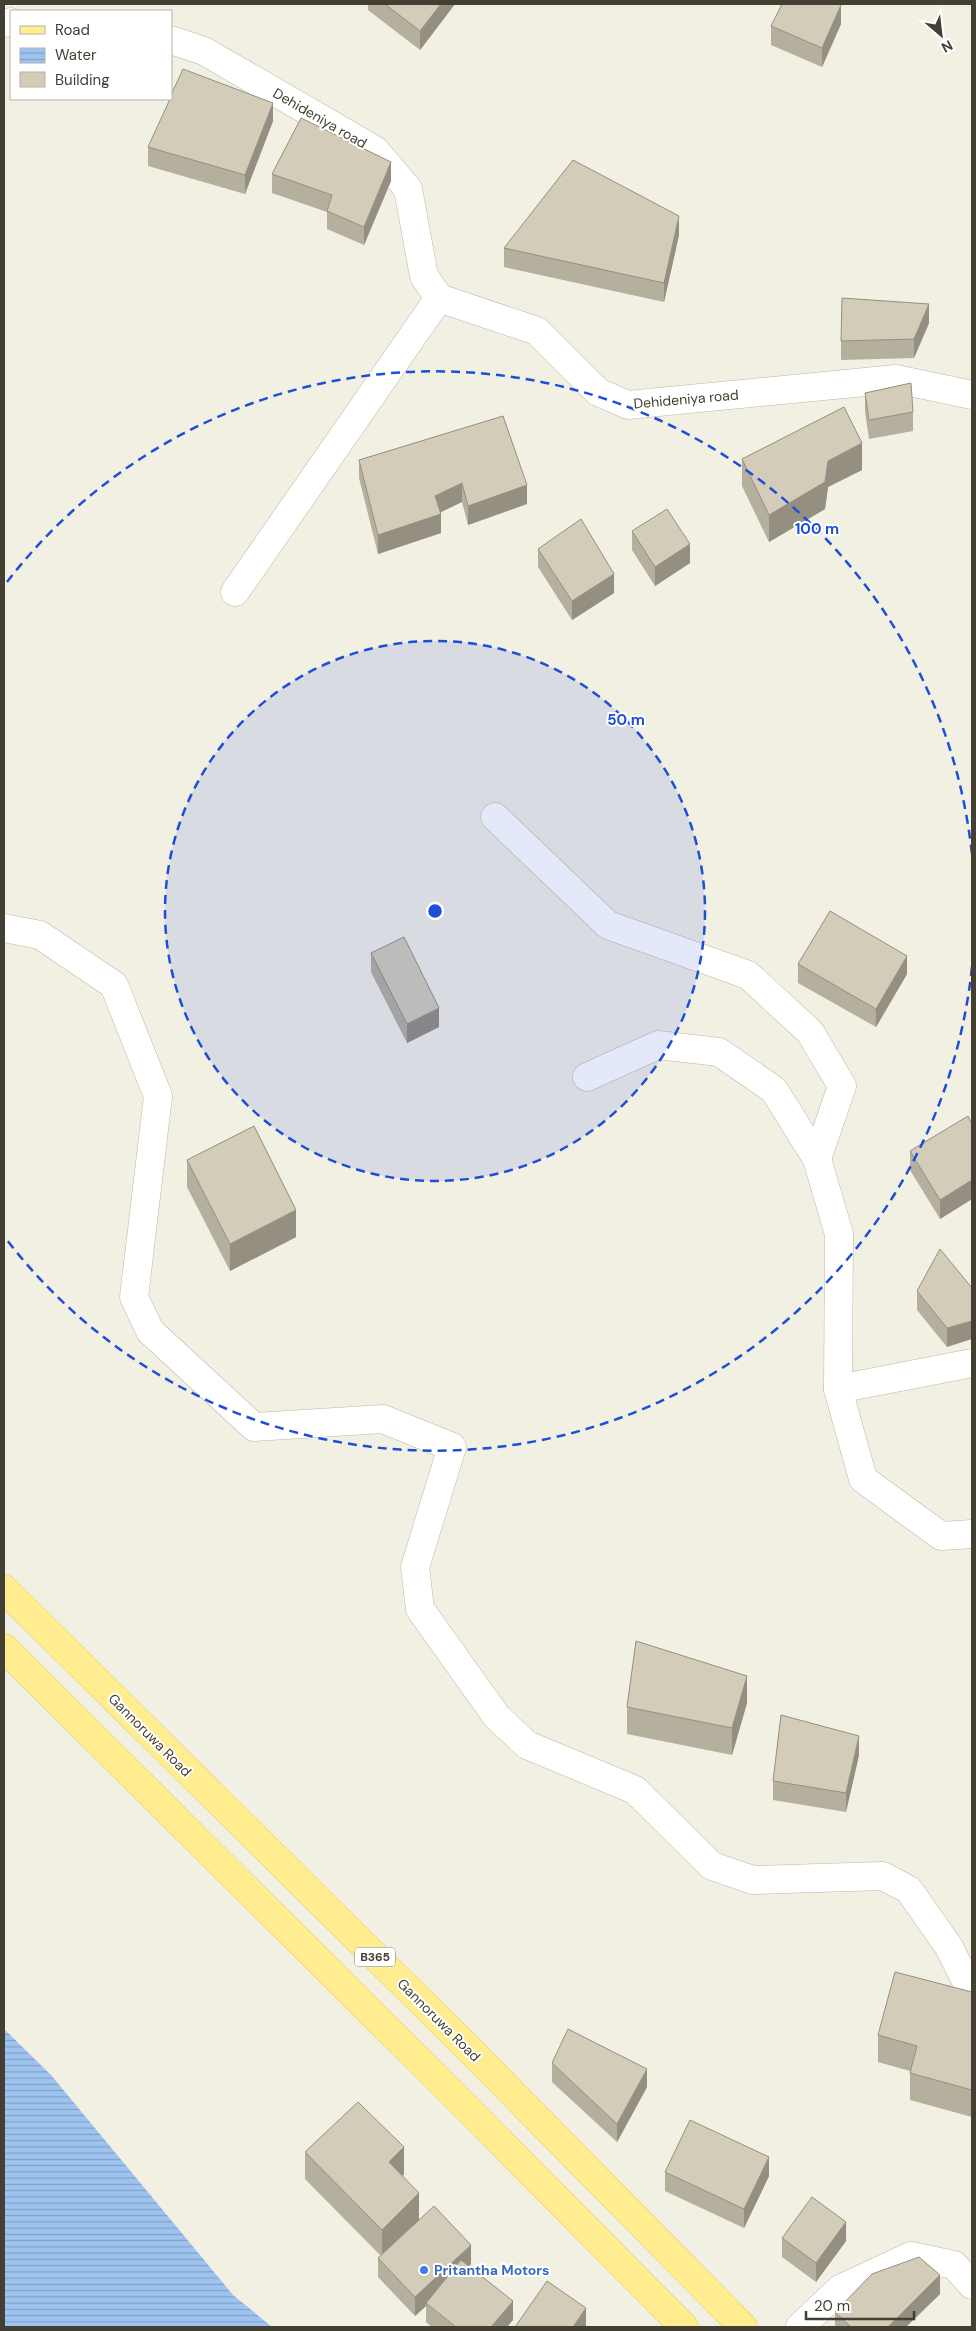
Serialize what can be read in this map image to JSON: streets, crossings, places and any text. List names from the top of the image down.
{
  "streets": {
    "main road": ["Gannoruwa Road", "B365"],
    "street": ["Dehideniya road"]
  },
  "places": ["Pritantha Motors"],
  "legend": ["Road", "Water", "Building"],
  "scale_bar": "20 m",
  "north": "bottom right",
  "rings": ["100 m", "50 m"]
}
